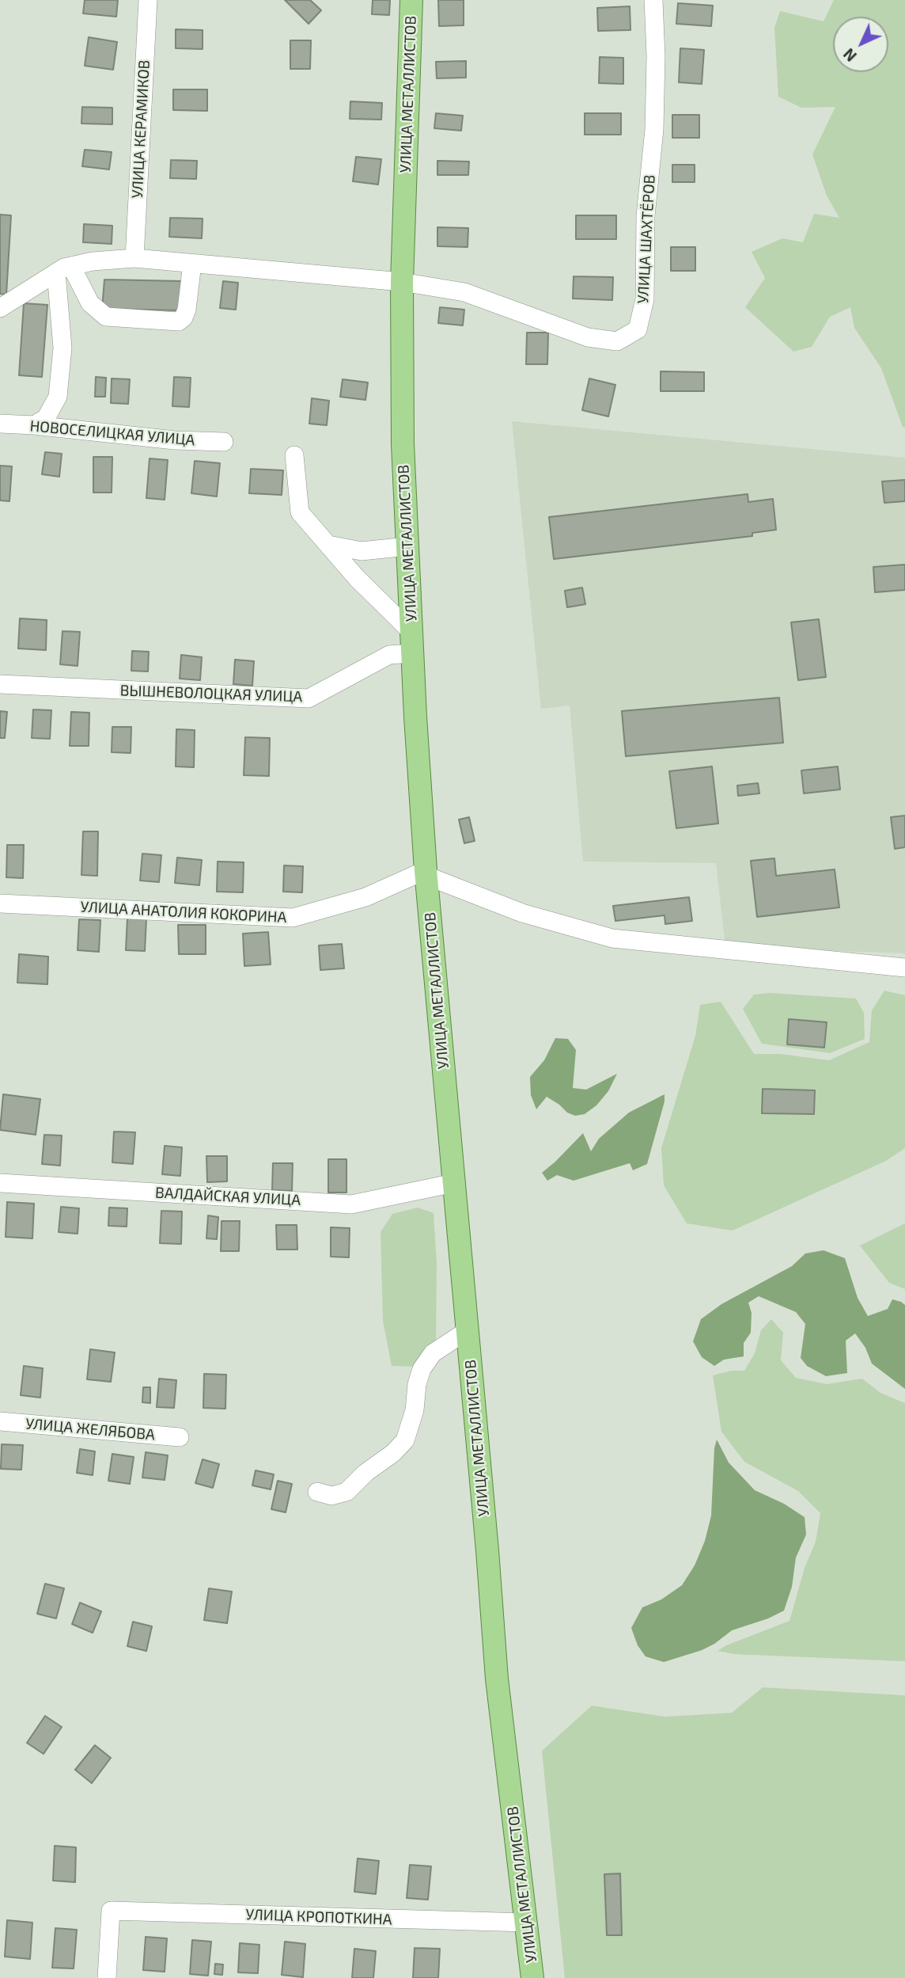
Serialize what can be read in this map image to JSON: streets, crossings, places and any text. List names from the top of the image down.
{
  "streets": {
    "main road": ["УЛИЦА МЕТАЛЛИСТОВ"],
    "street": [
      "УЛИЦА КЕРАМИКОВ",
      "УЛИЦА ШАХТЁРОВ",
      "НОВОСЕЛИЦКАЯ УЛИЦА",
      "ВЫШНЕВОЛОЦКАЯ УЛИЦА",
      "УЛИЦА АНАТОЛИЯ КОКОРИНА",
      "ВАЛДАЙСКАЯ УЛИЦА",
      "УЛИЦА ЖЕЛЯБОВА",
      "УЛИЦА КРОПОТКИНА"
    ]
  },
  "crossings": [
    ["УЛИЦА МЕТАЛЛИСТОВ", "УЛИЦА ШАХТЁРОВ"],
    ["УЛИЦА МЕТАЛЛИСТОВ", "ВЫШНЕВОЛОЦКАЯ УЛИЦА"],
    ["УЛИЦА МЕТАЛЛИСТОВ", "УЛИЦА АНАТОЛИЯ КОКОРИНА"],
    ["УЛИЦА МЕТАЛЛИСТОВ", "ВАЛДАЙСКАЯ УЛИЦА"],
    ["УЛИЦА МЕТАЛЛИСТОВ", "УЛИЦА КРОПОТКИНА"],
    ["УЛИЦА КЕРАМИКОВ", "УЛИЦА ШАХТЁРОВ"]
  ],
  "north": "bottom left"
}
